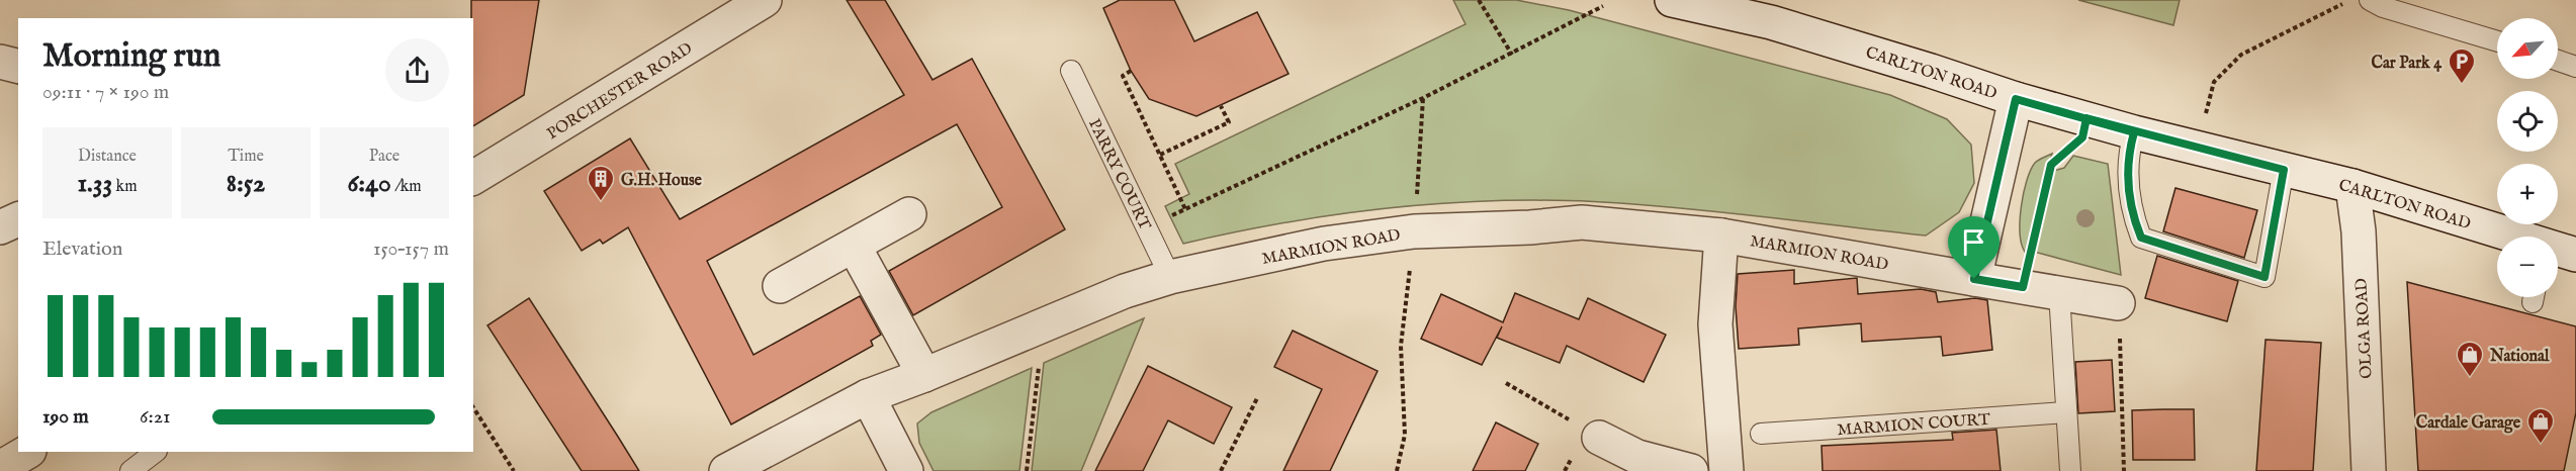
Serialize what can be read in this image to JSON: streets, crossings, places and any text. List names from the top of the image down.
{
  "streets": {
    "street": [
      "CARLTON ROAD",
      "PORCHESTER ROAD",
      "MARMION ROAD",
      "OLGA ROAD"
    ],
    "lane": ["PARRY COURT", "MARMION COURT"]
  },
  "crossings": [
    ["CARLTON ROAD", "OLGA ROAD"],
    ["PARRY COURT", "MARMION ROAD"]
  ],
  "places": {
    "parking": ["Car Park 4"],
    "building": ["G.H. House"],
    "shop": ["National", "Cardale Garage"]
  },
  "north": "bottom left",
  "page": {
    "map_buttons": ["+", "−"],
    "heading": ["Morning run", "09:11 · 7 × 190 m"],
    "stats": [
      ["Distance", "1.33 km"],
      ["Time", "8:52"],
      ["Pace", "6:40 /km"]
    ],
    "chart": ["Elevation", "150–157 m"],
    "list": [
      {
        "name": "190 m",
        "note": "6:21"
      }
    ]
  }
}
